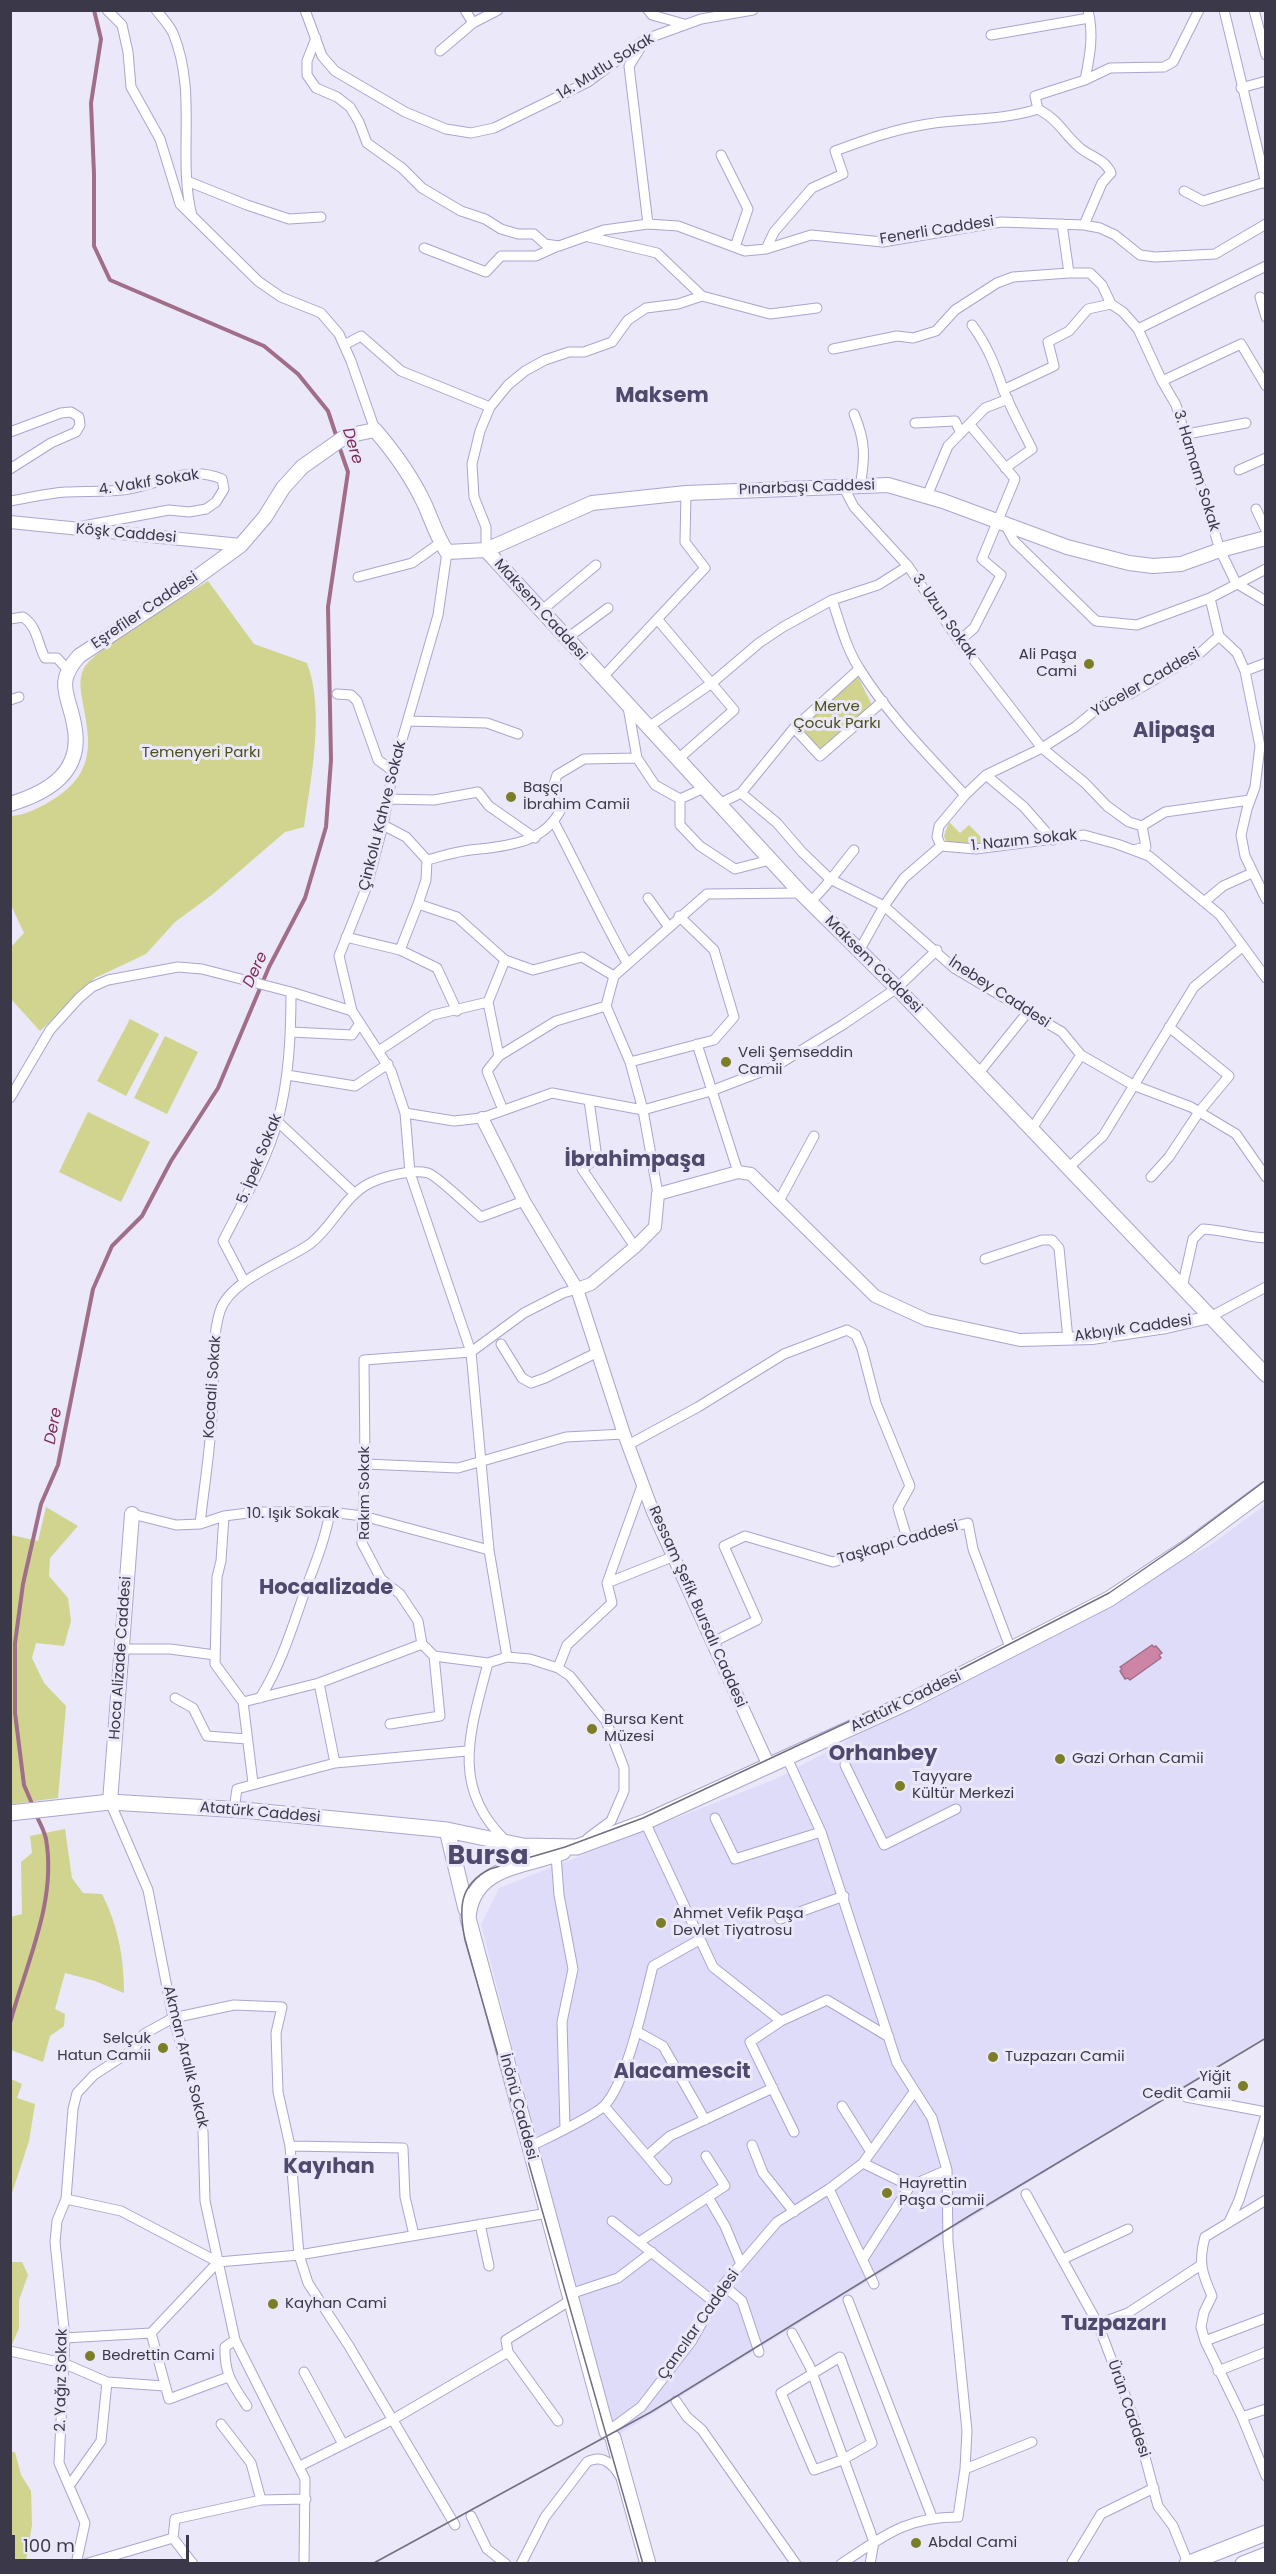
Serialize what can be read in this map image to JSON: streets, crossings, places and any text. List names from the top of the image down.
{
  "streets": {
    "main road": [
      "Pınarbaşı Caddesi",
      "Maksem Caddesi",
      "Eşrefiler Caddesi",
      "Hoca Alizade Caddesi",
      "Atatürk Caddesi",
      "İnönü Caddesi"
    ],
    "street": [
      "14. Mutlu Sokak",
      "Fenerli Caddesi",
      "3. Hamam Sokak",
      "4. Vakıf Sokak",
      "Köşk Caddesi",
      "3. Uzun Sokak",
      "Yüceler Caddesi",
      "Çinkolu Kahve Sokak",
      "1. Nazım Sokak",
      "İnebey Caddesi",
      "5. İpek Sokak",
      "Akbıyık Caddesi",
      "Kocaali Sokak",
      "Rakım Sokak",
      "10. Işık Sokak",
      "Taşkapı Caddesi",
      "Ressam Şefik Bursalı Caddesi",
      "Akman Aralık Sokak",
      "Çancılar Caddesi",
      "2. Yağız Sokak",
      "Ürün Caddesi"
    ]
  },
  "crossings": [
    ["3. Hamam Sokak", "Pınarbaşı Caddesi"],
    ["4. Vakıf Sokak", "Köşk Caddesi"],
    ["Pınarbaşı Caddesi", "Maksem Caddesi"],
    ["Pınarbaşı Caddesi", "3. Uzun Sokak"],
    ["Köşk Caddesi", "Eşrefiler Caddesi"],
    ["Maksem Caddesi", "Akbıyık Caddesi"],
    ["3. Uzun Sokak", "Yüceler Caddesi"],
    ["Yüceler Caddesi", "1. Nazım Sokak"],
    ["Çinkolu Kahve Sokak", "Kocaali Sokak"],
    ["Çinkolu Kahve Sokak", "Rakım Sokak"],
    ["Çinkolu Kahve Sokak", "10. Işık Sokak"],
    ["Çinkolu Kahve Sokak", "Atatürk Caddesi"],
    ["5. İpek Sokak", "Kocaali Sokak"],
    ["Kocaali Sokak", "10. Işık Sokak"],
    ["Rakım Sokak", "10. Işık Sokak"],
    ["10. Işık Sokak", "Hoca Alizade Caddesi"],
    ["Taşkapı Caddesi", "Ressam Şefik Bursalı Caddesi"],
    ["Taşkapı Caddesi", "Atatürk Caddesi"],
    ["Ressam Şefik Bursalı Caddesi", "Atatürk Caddesi"],
    ["Hoca Alizade Caddesi", "Atatürk Caddesi"],
    ["Hoca Alizade Caddesi", "Akman Aralık Sokak"],
    ["Atatürk Caddesi", "Akman Aralık Sokak"],
    ["Akman Aralık Sokak", "2. Yağız Sokak"],
    ["İnönü Caddesi", "Çancılar Caddesi"]
  ],
  "districts": [
    "Maksem",
    "Alipaşa",
    "İbrahimpaşa",
    "Hocaalizade",
    "Orhanbey",
    "Bursa",
    "Alacamescit",
    "Kayıhan",
    "Tuzpazarı"
  ],
  "water": ["Dere"],
  "parks": ["Merve Çocuk Parkı", "Temenyeri Parkı"],
  "places": [
    "Ali Paşa Cami",
    "Başçı İbrahim Camii",
    "Veli Şemseddin Camii",
    "Bursa Kent Müzesi",
    "Gazi Orhan Camii",
    "Tayyare Kültür Merkezi",
    "Ahmet Vefik Paşa Devlet Tiyatrosu",
    "Selçuk Hatun Camii",
    "Tuzpazarı Camii",
    "Yiğit Cedit Camii",
    "Hayrettin Paşa Camii",
    "Kayhan Cami",
    "Bedrettin Cami",
    "Abdal Cami"
  ],
  "scale_bar": "100 m"
}
